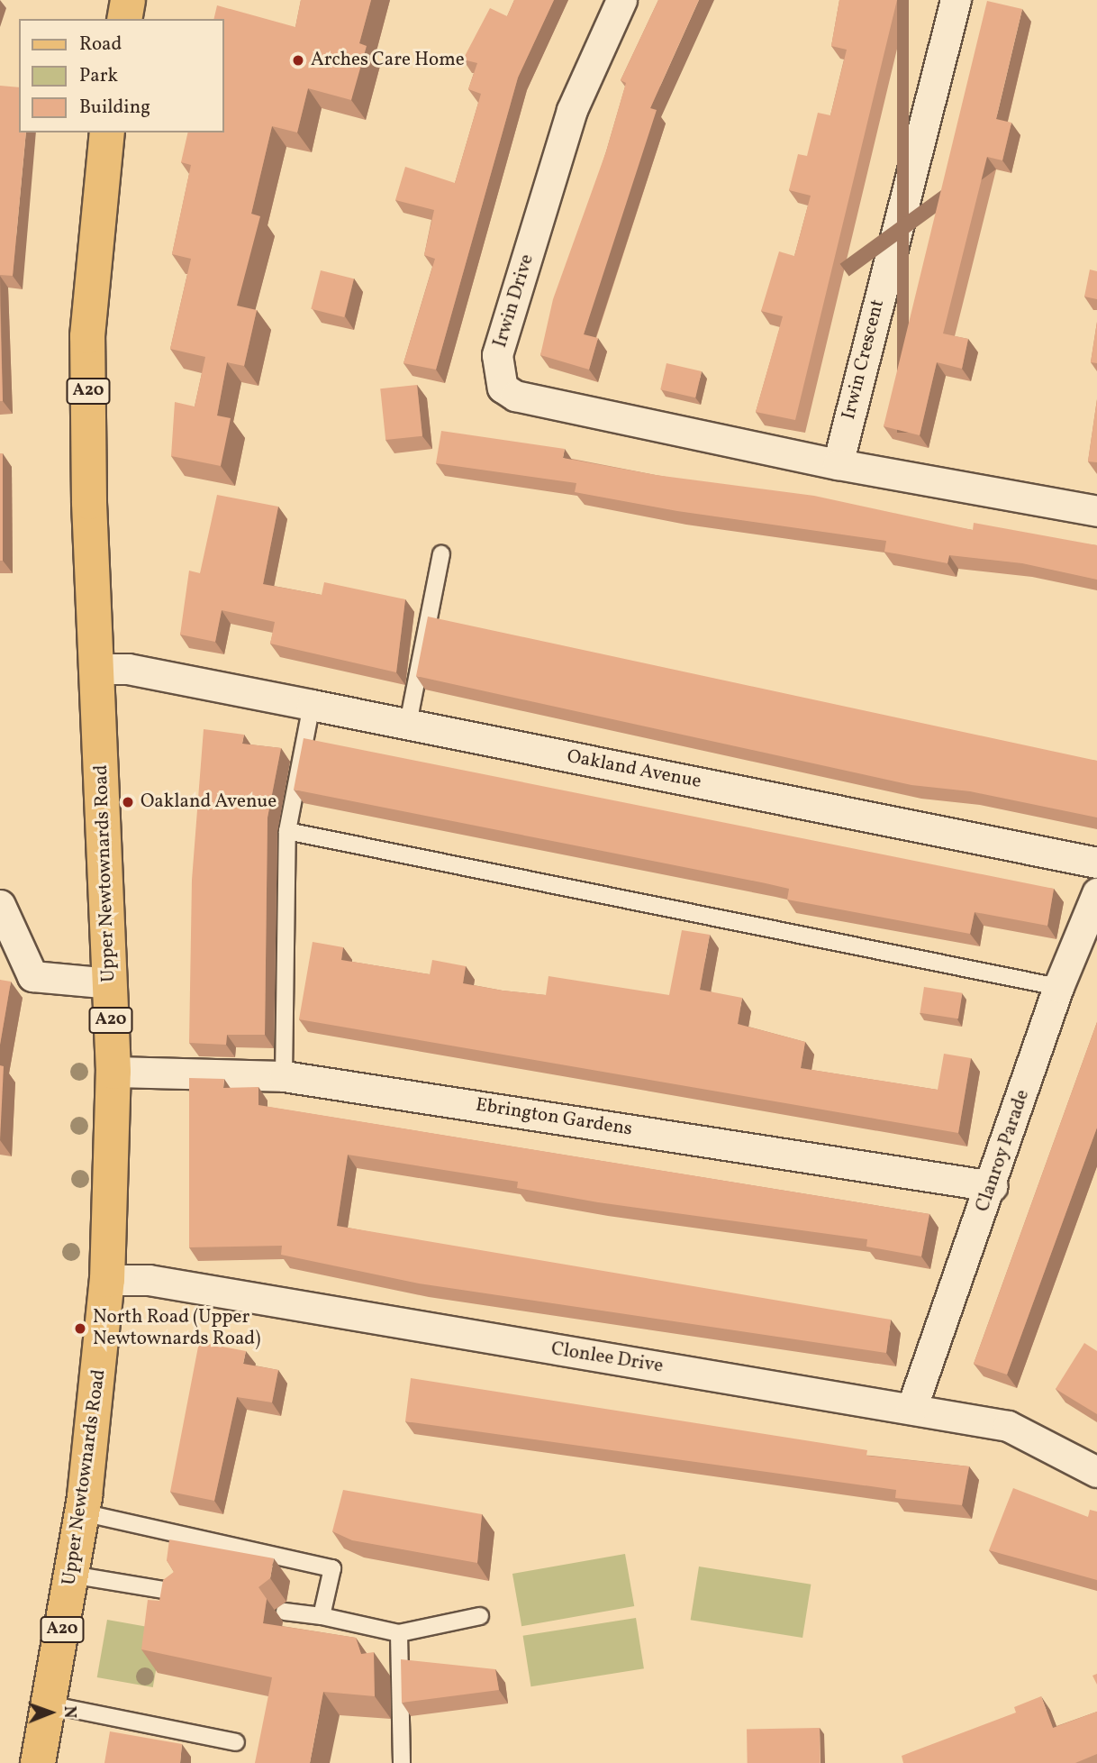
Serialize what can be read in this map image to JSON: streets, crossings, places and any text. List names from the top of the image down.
{
  "streets": {
    "main road": ["A20", "Upper Newtownards Road"],
    "street": [
      "Irwin Drive",
      "Irwin Crescent",
      "Oakland Avenue",
      "Ebrington Gardens",
      "Clanroy Parade",
      "Clonlee Drive"
    ]
  },
  "crossings": [
    ["Irwin Drive", "Irwin Crescent"],
    ["Oakland Avenue", "Upper Newtownards Road"],
    ["Upper Newtownards Road", "Ebrington Gardens"],
    ["Upper Newtownards Road", "Clonlee Drive"],
    ["Ebrington Gardens", "Clanroy Parade"],
    ["Clanroy Parade", "Clonlee Drive"]
  ],
  "places": ["Arches Care Home", "Oakland Avenue", "North Road (Upper Newtownards Road)"],
  "legend": ["Road", "Park", "Building"],
  "north": "right"
}
